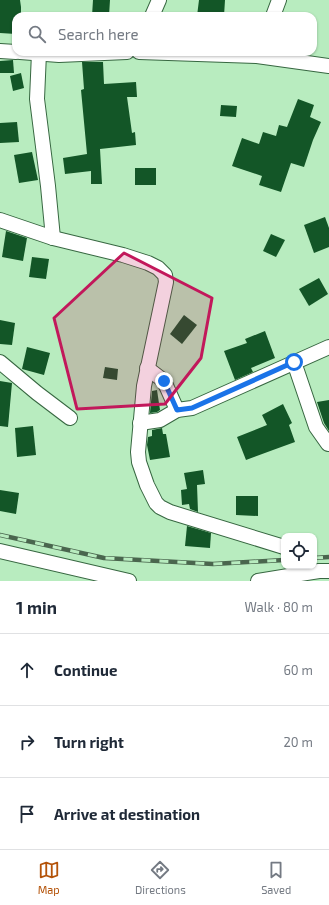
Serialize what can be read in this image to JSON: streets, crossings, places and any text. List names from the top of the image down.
{
  "page": {
    "search": "Search here",
    "heading": ["1 min", "Walk · 80 m"],
    "list": [
      ["Continue", "60 m"],
      ["Turn right", "20 m"],
      "Arrive at destination"
    ],
    "nav": ["Map", "Directions", "Saved"]
  }
}
